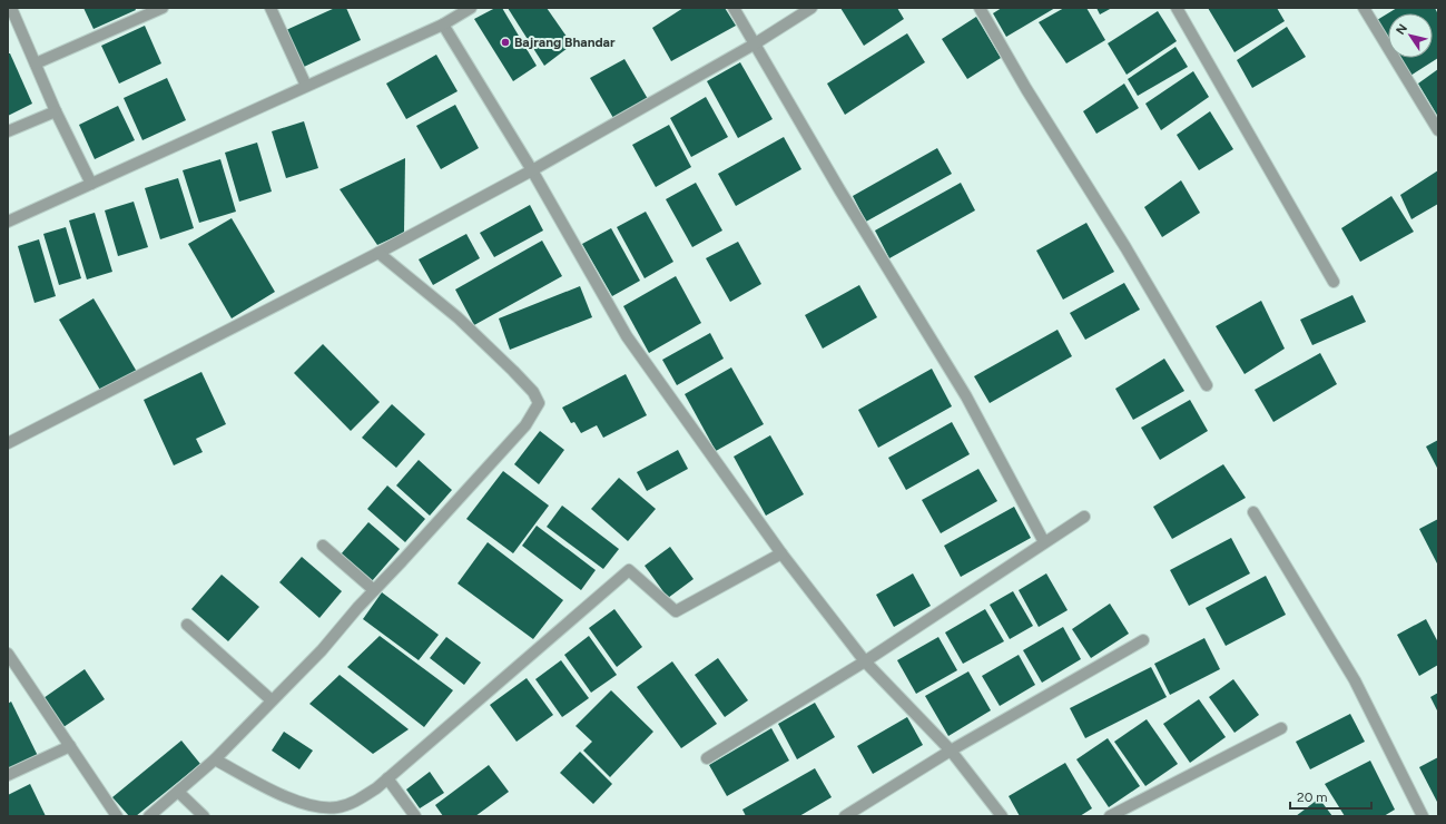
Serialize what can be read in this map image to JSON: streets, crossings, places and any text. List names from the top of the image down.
{
  "places": ["Bajrang Bhandar"],
  "scale_bar": "20 m",
  "north": "top left"
}
